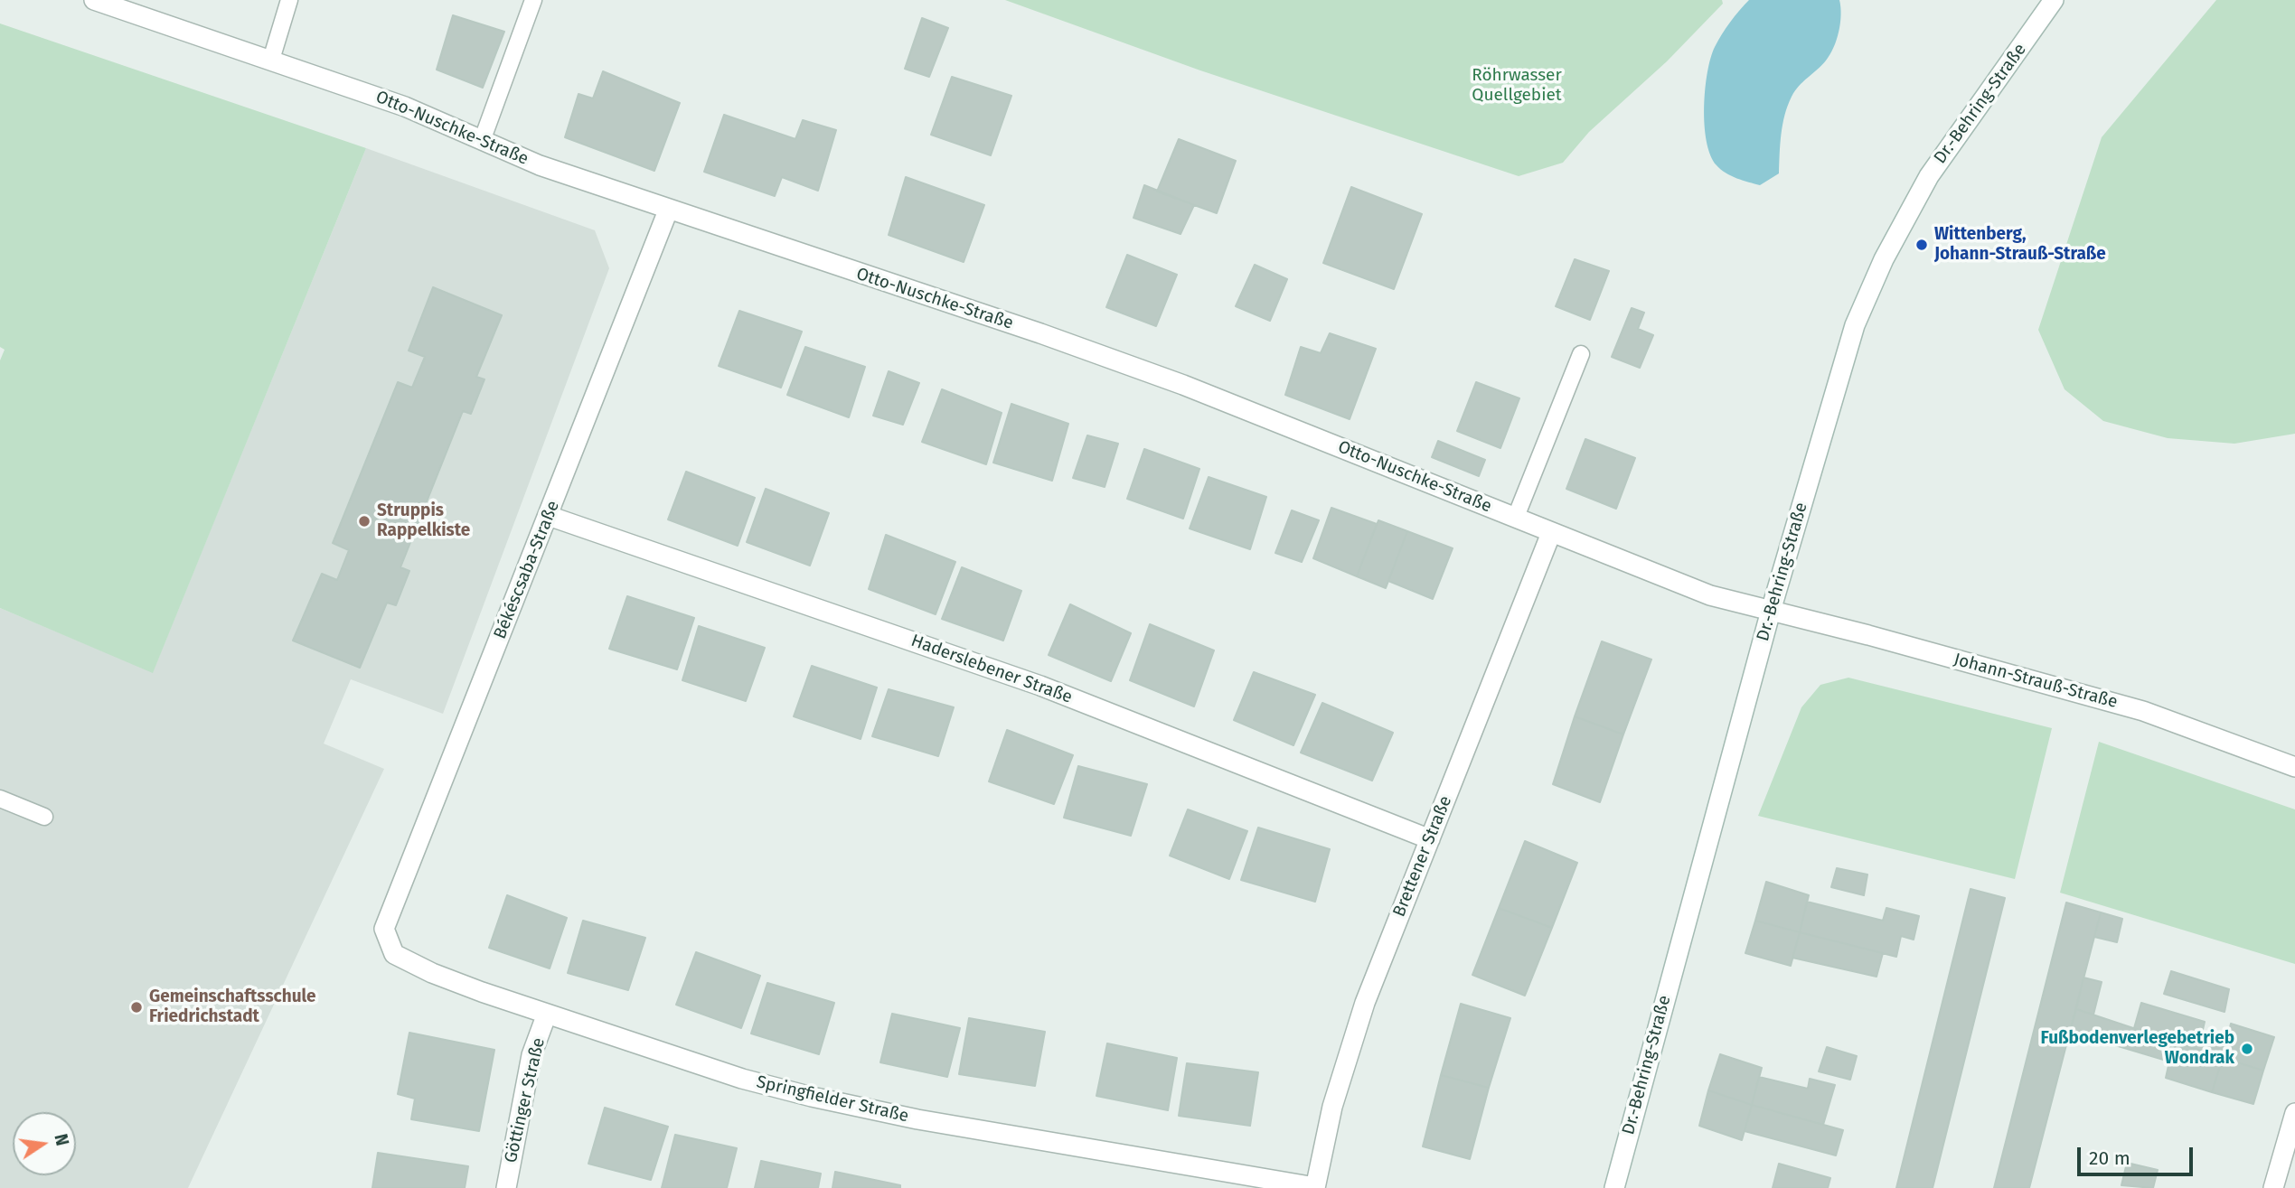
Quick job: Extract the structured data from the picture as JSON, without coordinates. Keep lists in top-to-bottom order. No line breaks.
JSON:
{"streets":{"street":["Dr.-Behring-Straße","Otto-Nuschke-Straße","Békéscsaba-Straße","Haderslebener Straße","Johann-Strauß-Straße","Brettener Straße","Springfielder Straße","Göttinger Straße"]},"crossings":[["Dr.-Behring-Straße","Otto-Nuschke-Straße"],["Dr.-Behring-Straße","Johann-Strauß-Straße"],["Otto-Nuschke-Straße","Békéscsaba-Straße"],["Otto-Nuschke-Straße","Johann-Strauß-Straße"],["Otto-Nuschke-Straße","Brettener Straße"],["Békéscsaba-Straße","Haderslebener Straße"],["Békéscsaba-Straße","Springfielder Straße"],["Haderslebener Straße","Brettener Straße"],["Brettener Straße","Springfielder Straße"],["Springfielder Straße","Göttinger Straße"]],"parks":["Röhrwasser Quellgebiet"],"places":["Wittenberg, Johann-Strauß-Straße","Struppis Rappelkiste","Gemeinschaftsschule Friedrichstadt","Fußbodenverlegebetrieb Wondrak"],"scale_bar":"20 m","north":"right"}
